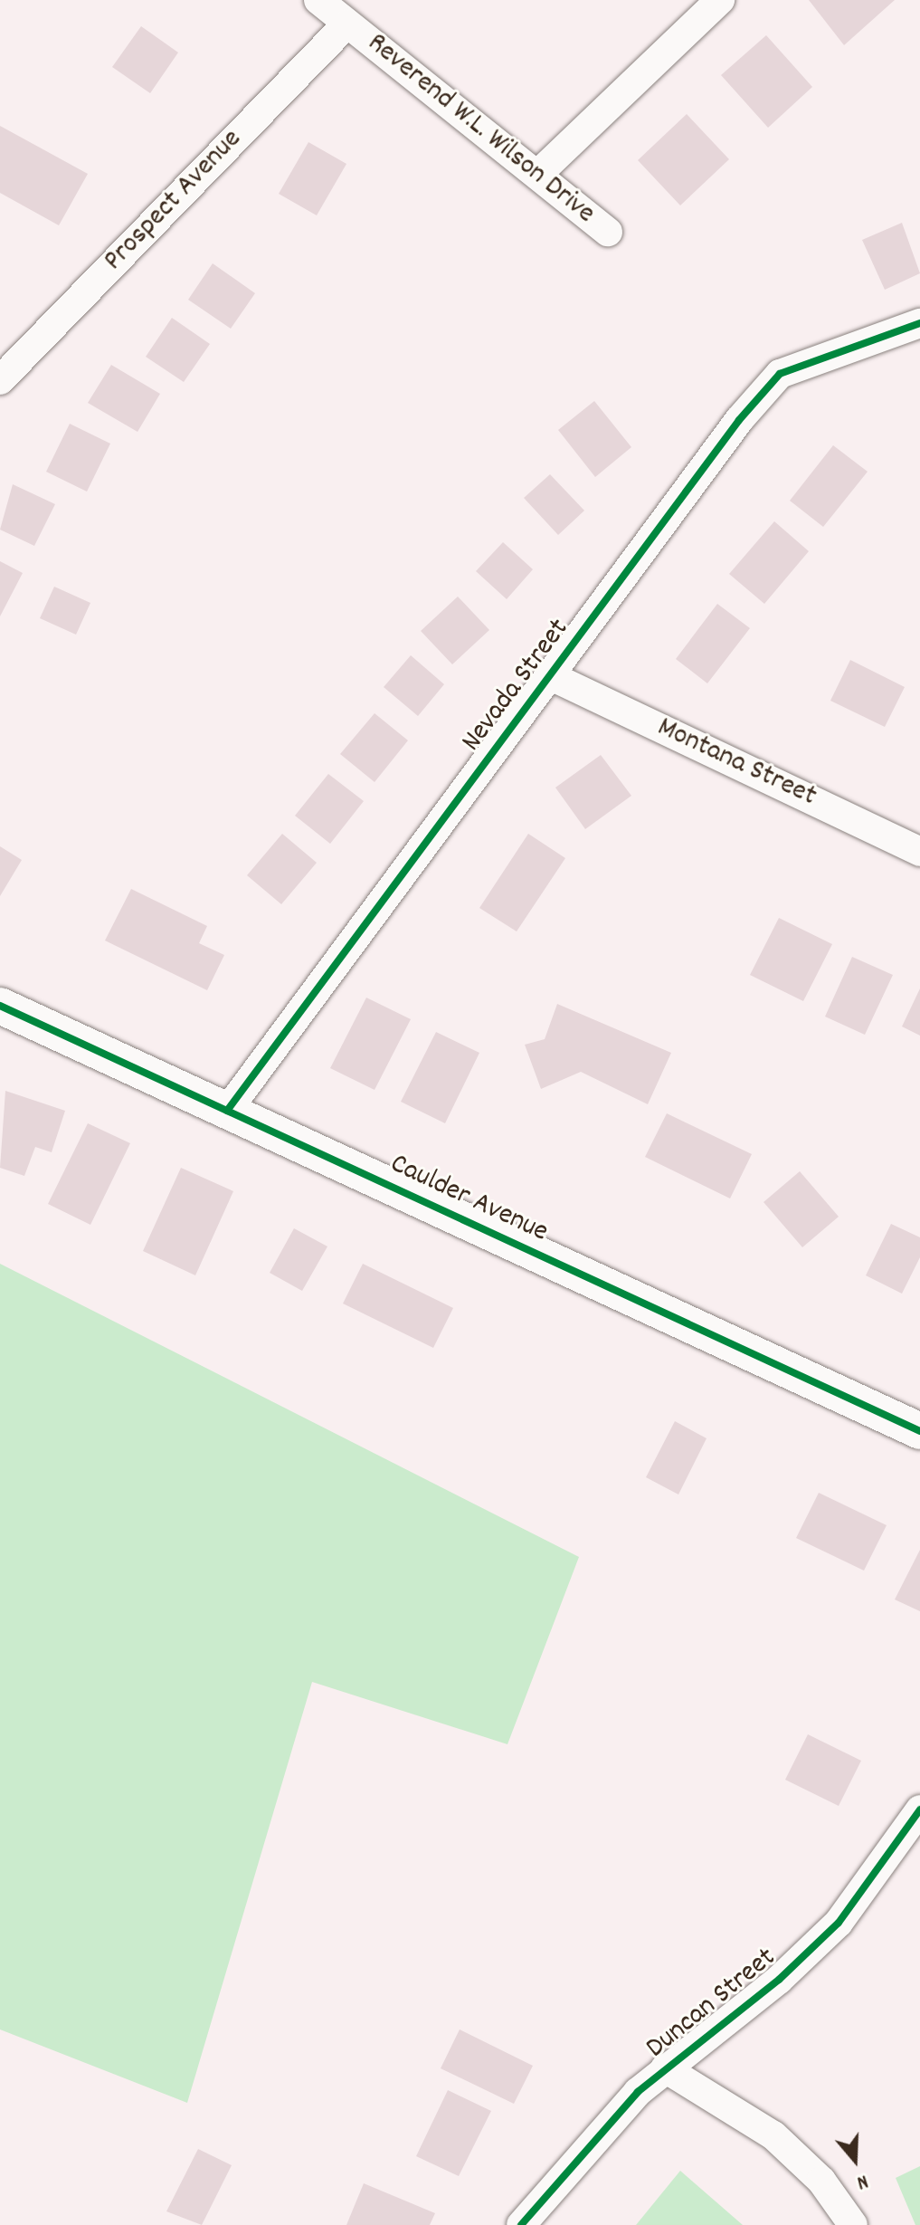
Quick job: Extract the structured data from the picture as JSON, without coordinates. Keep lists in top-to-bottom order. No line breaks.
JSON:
{"streets":{"street":["Reverend W.L. Wilson Drive","Prospect Avenue","Nevada Street","Montana Street","Caulder Avenue","Duncan Street"]},"crossings":[["Reverend W.L. Wilson Drive","Prospect Avenue"],["Nevada Street","Montana Street"],["Nevada Street","Caulder Avenue"]],"north":"bottom"}
